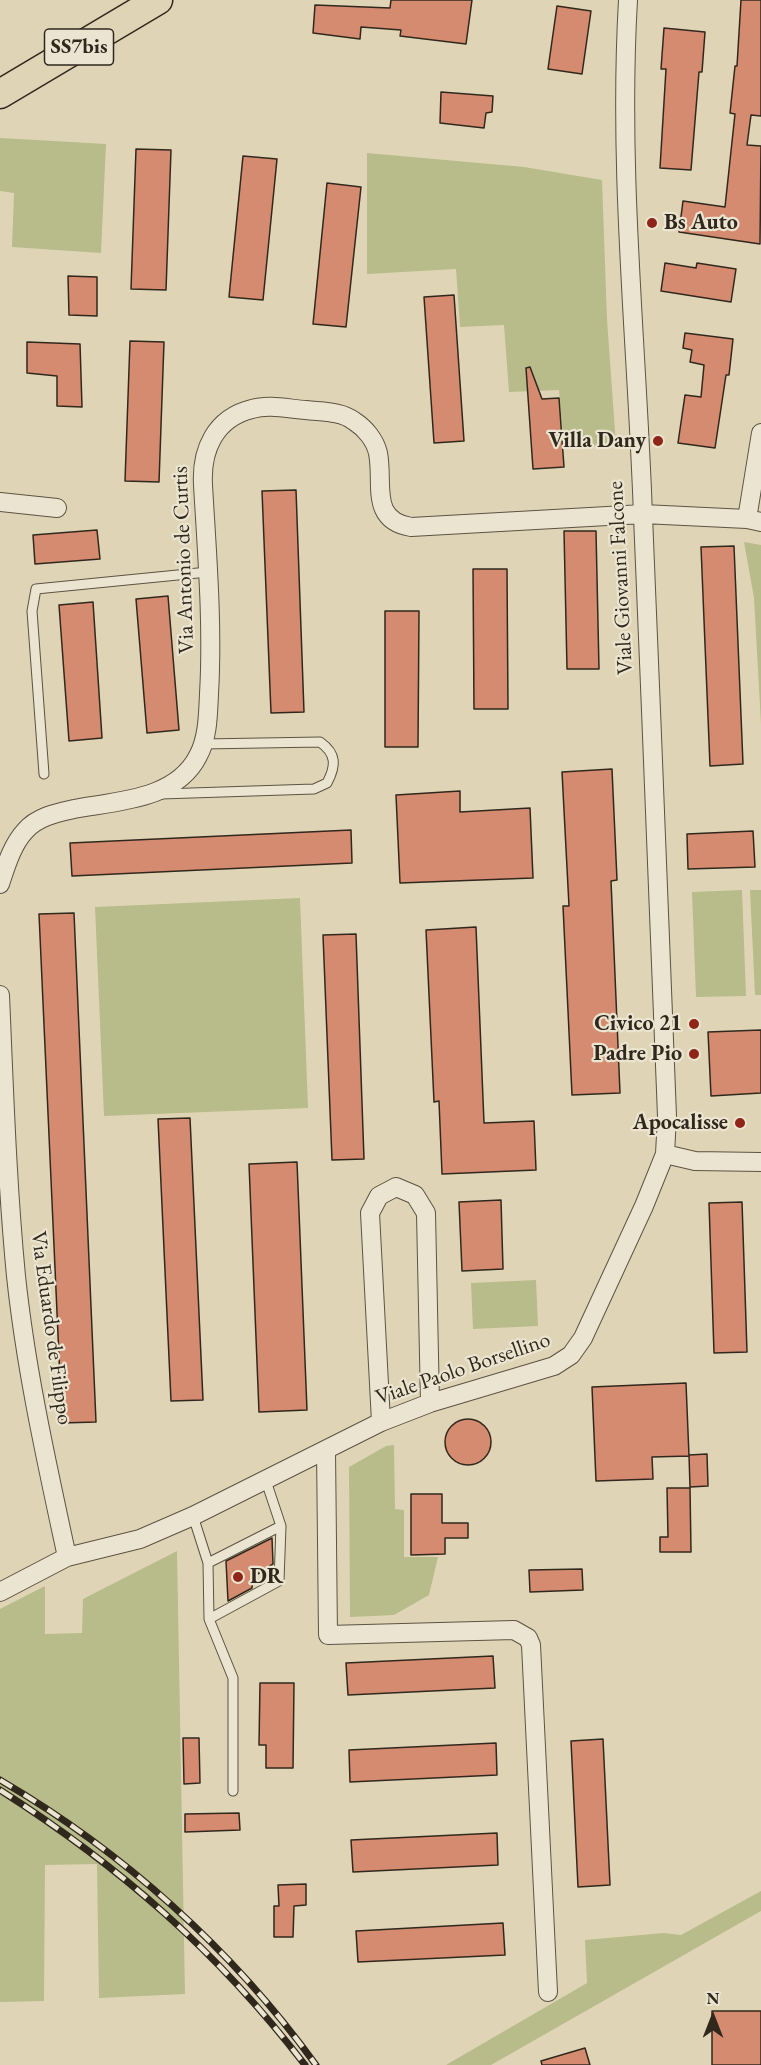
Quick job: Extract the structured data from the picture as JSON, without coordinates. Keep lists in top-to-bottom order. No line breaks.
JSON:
{"streets":{"main road":["SS7bis"],"street":["Via Antonio de Curtis","Viale Giovanni Falcone","Via Eduardo de Filippo","Viale Paolo Borsellino"]},"crossings":[["Via Antonio de Curtis","Viale Giovanni Falcone"],["Viale Giovanni Falcone","Viale Paolo Borsellino"],["Via Eduardo de Filippo","Viale Paolo Borsellino"]],"places":["Bs Auto","Villa Dany","Civico 21","Padre Pio","Apocalisse","DR"],"north":"top"}
